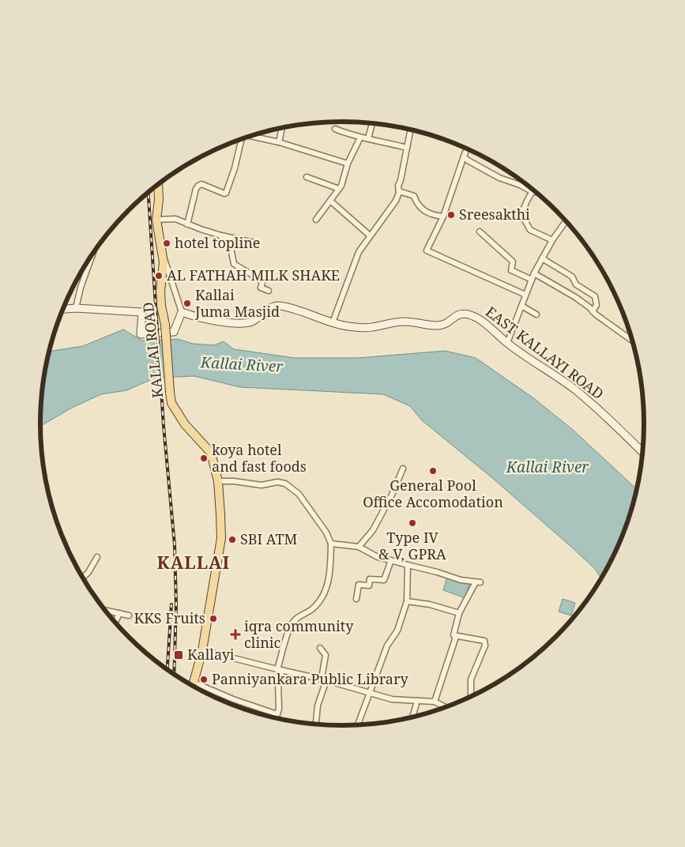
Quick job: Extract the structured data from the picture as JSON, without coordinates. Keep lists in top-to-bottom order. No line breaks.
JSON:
{"streets":{"main road":["KALLAI ROAD"],"street":["EAST KALLAYI ROAD"]},"districts":["KALLAI"],"water":["Kallai River"],"places":{"other":["Sreesakthi","hotel topline","AL FATHAH MILK SHAKE","Kallai Juma Masjid","koya hotel and fast foods","General Pool Office Accomodation","Type IV & V, GPRA","SBI ATM","KKS Fruits","Panniyankara Public Library"],"health":["iqra community clinic"],"transit":["Kallayi"]}}
